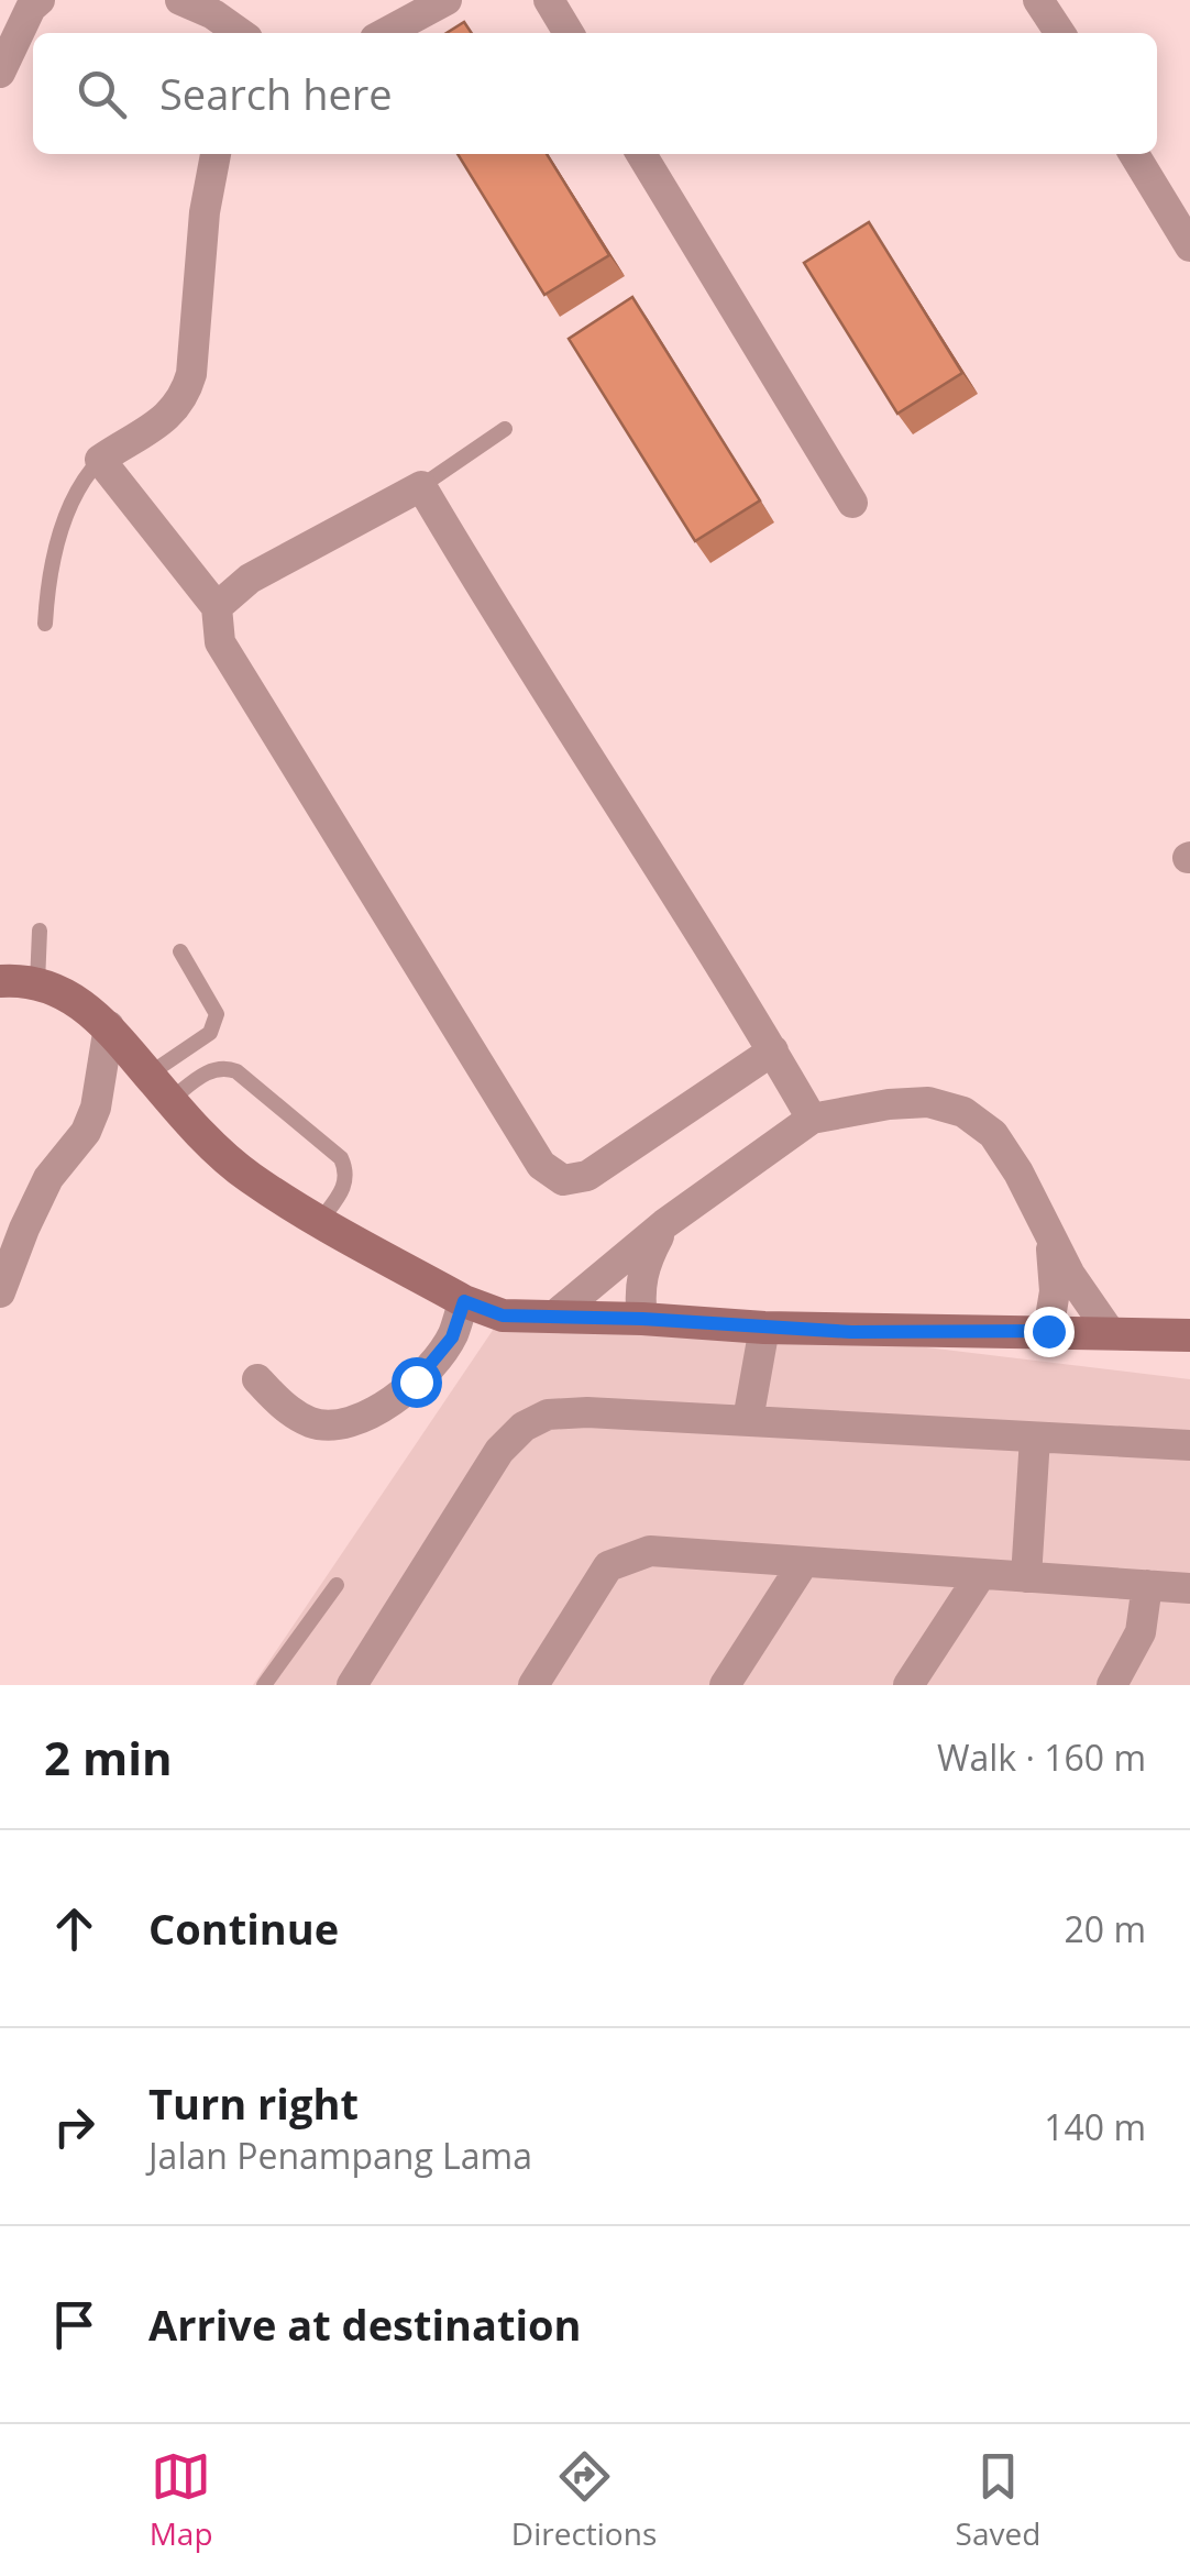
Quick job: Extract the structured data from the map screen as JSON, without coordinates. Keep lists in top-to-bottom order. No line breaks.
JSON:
{"page":{"search":"Search here","heading":["2 min","Walk · 160 m"],"list":[["Continue","20 m"],["Turn right","Jalan Penampang Lama","140 m"],"Arrive at destination"],"nav":["Map","Directions","Saved"]}}
